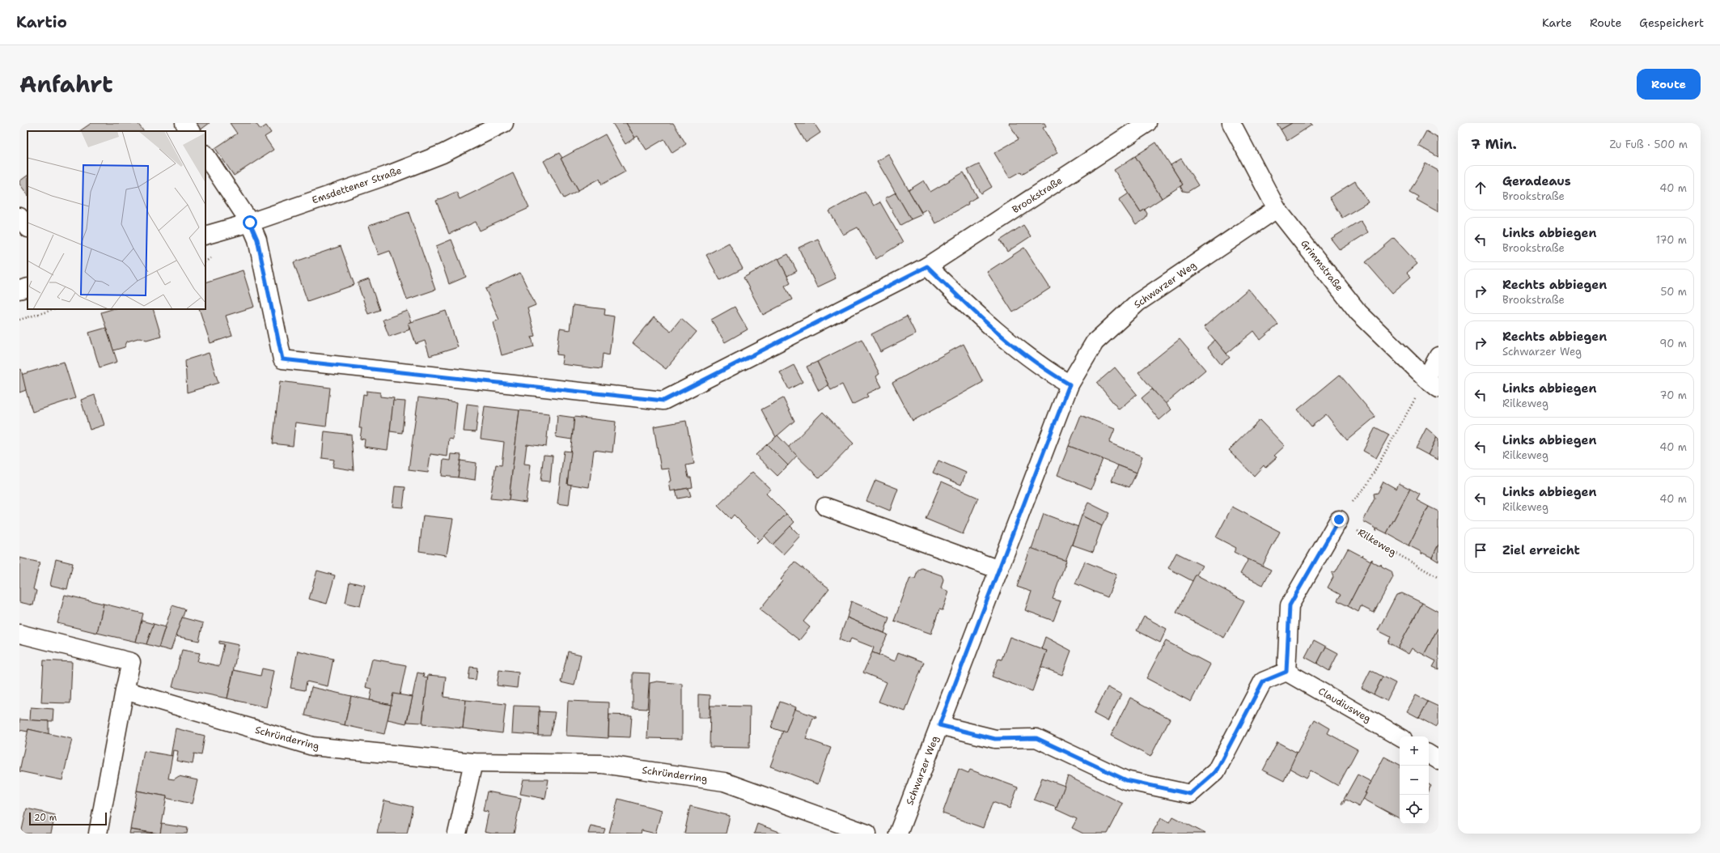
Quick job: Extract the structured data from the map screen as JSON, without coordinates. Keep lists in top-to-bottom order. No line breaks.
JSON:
{"streets":{"street":["Emsdettener Straße","Brookstraße","Grimmstraße","Schwarzer Weg","Claudiusweg","Schründerring"],"path":["Rilkeweg"]},"crossings":[["Emsdettener Straße","Brookstraße"],["Grimmstraße","Schwarzer Weg"]],"scale_bar":"20 m","page":{"header":"Kartio","nav":["Karte","Route","Gespeichert"],"title":"Anfahrt","buttons":"Route","heading":["7 Min.","Zu Fuß · 500 m"],"list":[["Geradeaus","Brookstraße","40 m"],["Links abbiegen","Brookstraße","170 m"],["Rechts abbiegen","Brookstraße","50 m"],["Rechts abbiegen","Schwarzer Weg","90 m"],["Links abbiegen","Rilkeweg","70 m"],["Links abbiegen","Rilkeweg","40 m"],["Links abbiegen","Rilkeweg","40 m"],"Ziel erreicht"],"map_buttons":["+","−"],"scale":"20 m"}}
